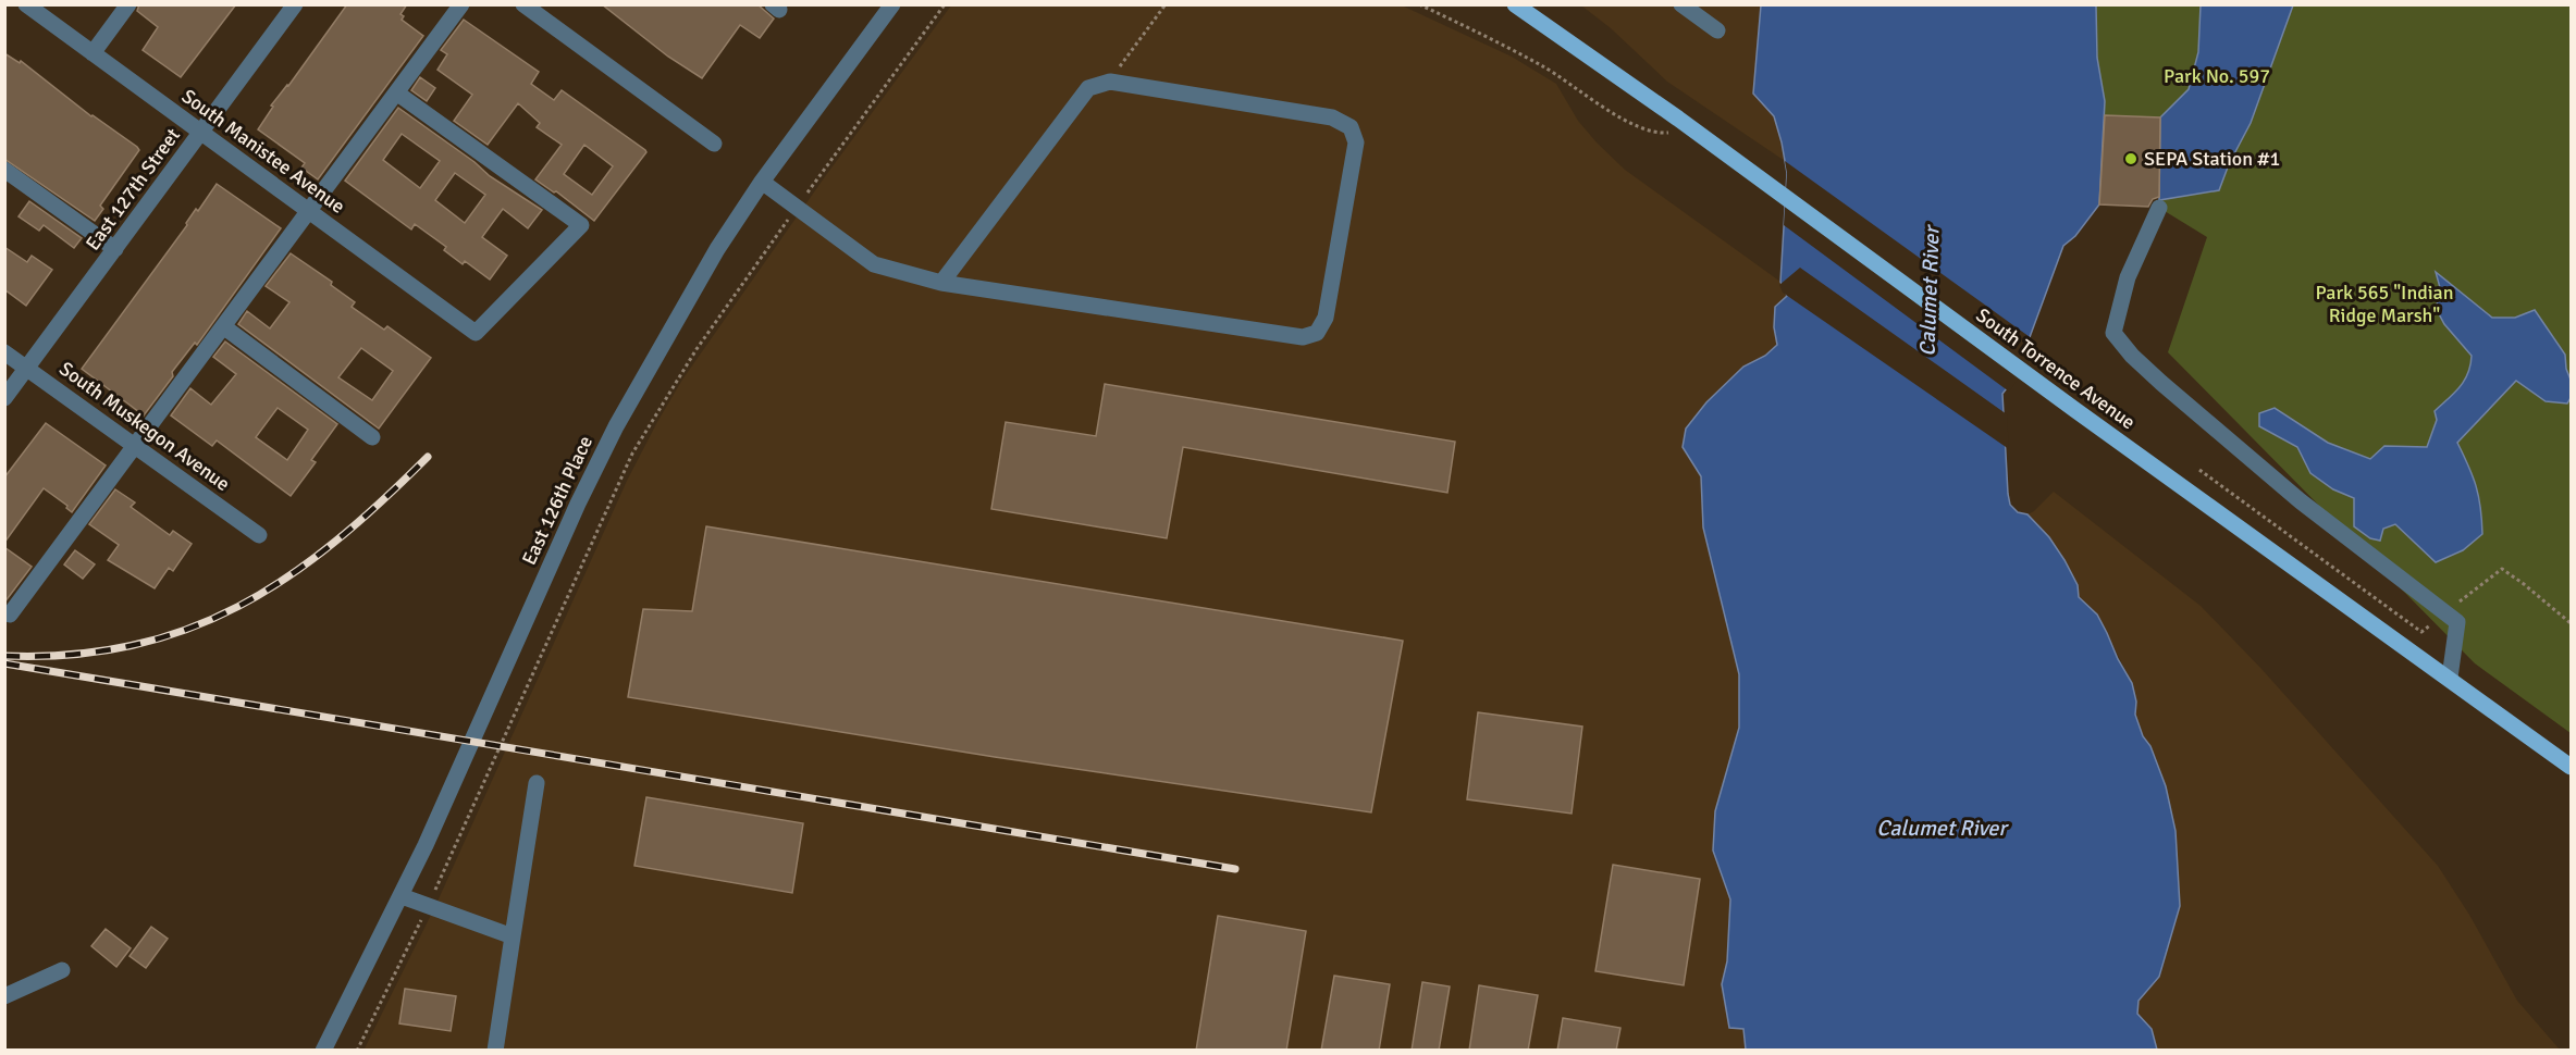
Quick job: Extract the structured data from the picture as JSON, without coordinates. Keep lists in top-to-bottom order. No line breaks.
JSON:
{"streets":{"main road":["South Torrence Avenue"],"street":["South Manistee Avenue","East 127th Street","South Muskegon Avenue","East 126th Place"]},"crossings":[["South Manistee Avenue","East 127th Street"],["East 127th Street","South Muskegon Avenue"]],"water":["Calumet River"],"parks":["Park No. 597","Park 565 \"Indian Ridge Marsh\""],"places":["SEPA Station #1"]}
